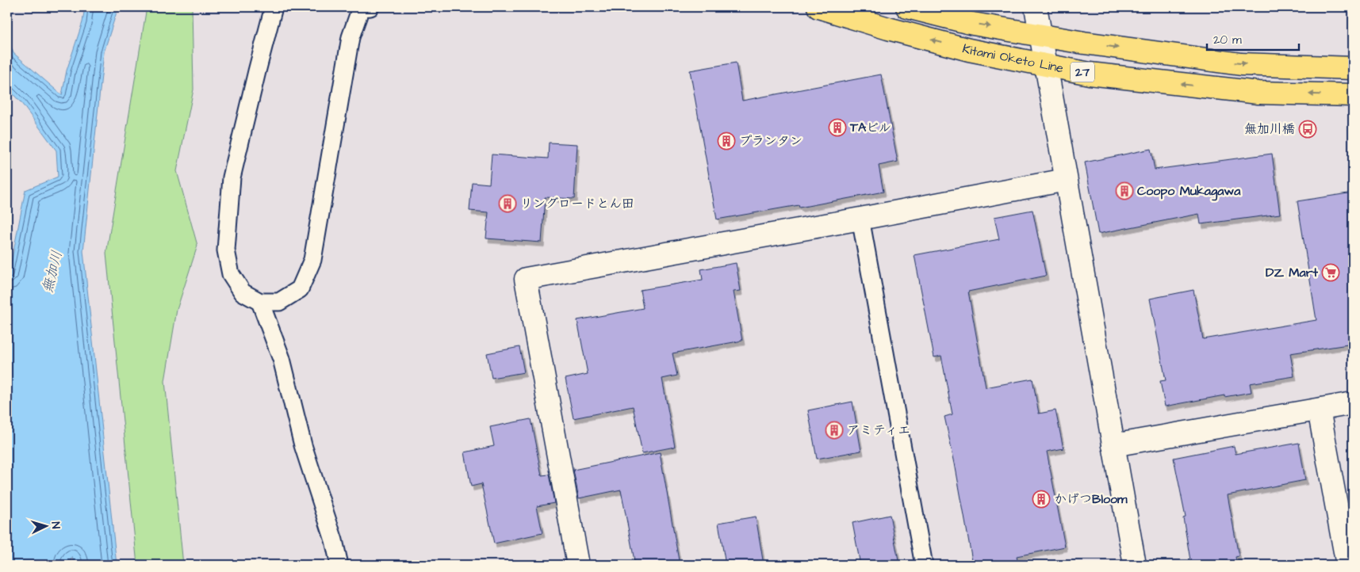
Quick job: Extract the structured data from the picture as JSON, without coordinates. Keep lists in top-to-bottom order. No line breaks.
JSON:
{"streets":{"main road":["Kitami Oketo Line","27"]},"water":["無加川"],"places":{"building":["TAビル","プランタン","Coopo Mukagawa","リングロードとん田","アミティエ","かげつBloom"],"bus stop":["無加川橋"],"supermarket":["DZ Mart"]},"scale_bar":"20 m","north":"right"}
